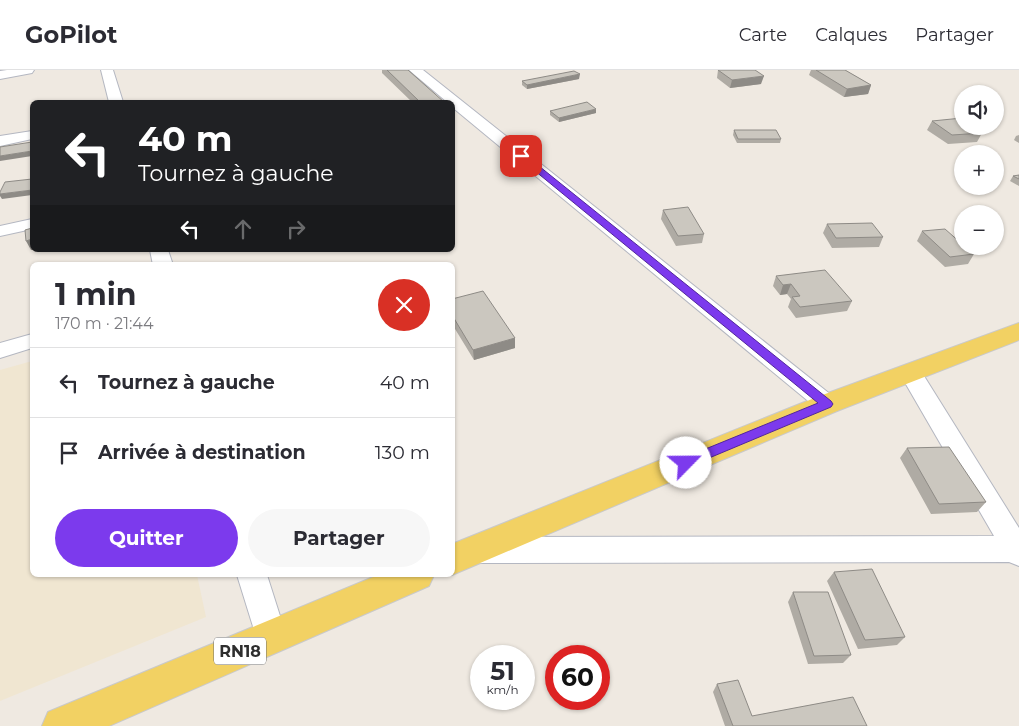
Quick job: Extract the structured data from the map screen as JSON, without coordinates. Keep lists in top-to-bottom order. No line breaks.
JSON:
{"streets":{"main road":["RN18"]},"page":{"header":"GoPilot","nav":["Carte","Calques","Partager"],"map_buttons":["+","−"],"turn":["40 m","Tournez à gauche"],"heading":["1 min","170 m · 21:44"],"list":[{"name":"Tournez à gauche","value":"40 m"},{"name":"Arrivée à destination","value":"130 m"}],"buttons":["Quitter","Partager"],"speed":"51 km/h","limit":"60"}}
